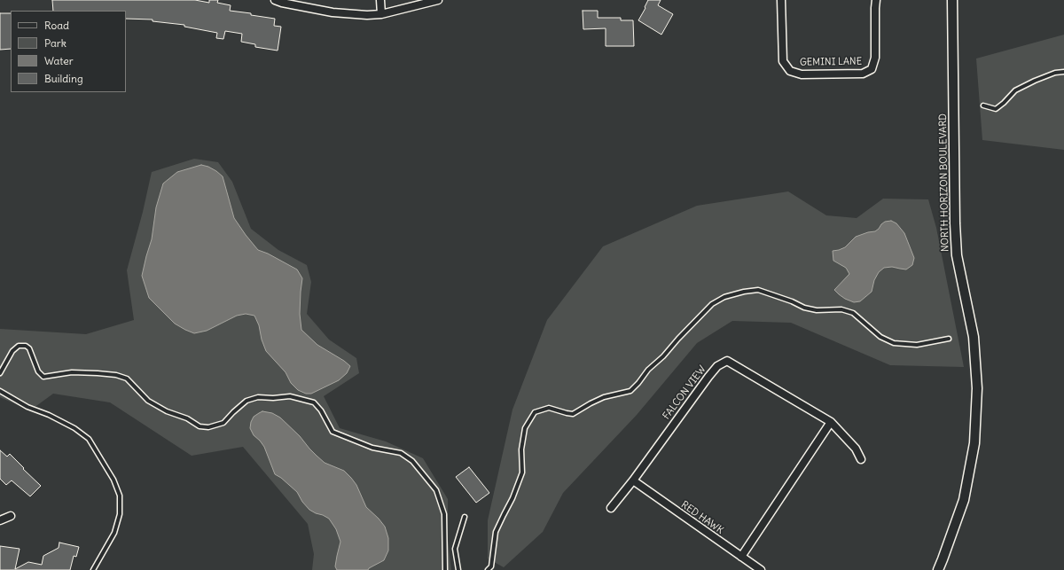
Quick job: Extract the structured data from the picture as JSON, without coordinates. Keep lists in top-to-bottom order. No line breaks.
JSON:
{"streets":{"street":["GEMINI LANE","NORTH HORIZON BOULEVARD","FALCON VIEW","RED HAWK"]},"crossings":[["FALCON VIEW","RED HAWK"]],"legend":["Road","Park","Water","Building"]}
